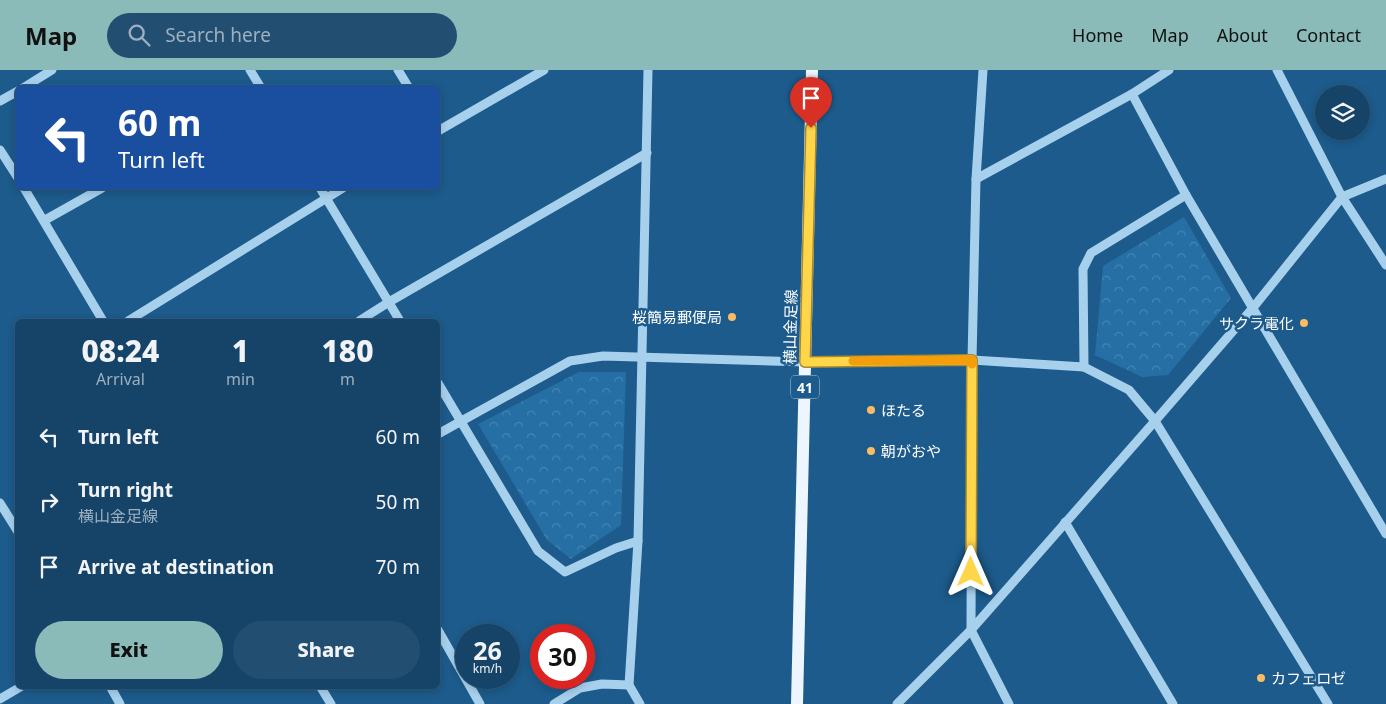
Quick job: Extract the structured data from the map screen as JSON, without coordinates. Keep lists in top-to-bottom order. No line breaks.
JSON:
{"streets":{"main road":["横山金足線","41"]},"places":["桜簡易郵便局","サクラ電化","ほたる","朝がおや","カフェロゼ"],"page":{"header":"Map","search":"Search here","nav":["Home","Map","About","Contact"],"turn":["60 m","Turn left"],"eta":["08:24","Arrival","1","min","180","m"],"list":[{"name":"Turn left","value":"60 m"},{"name":"Turn right","note":"横山金足線","value":"50 m"},{"name":"Arrive at destination","value":"70 m"}],"buttons":["Exit","Share"],"speed":"26 km/h","limit":"30"}}
